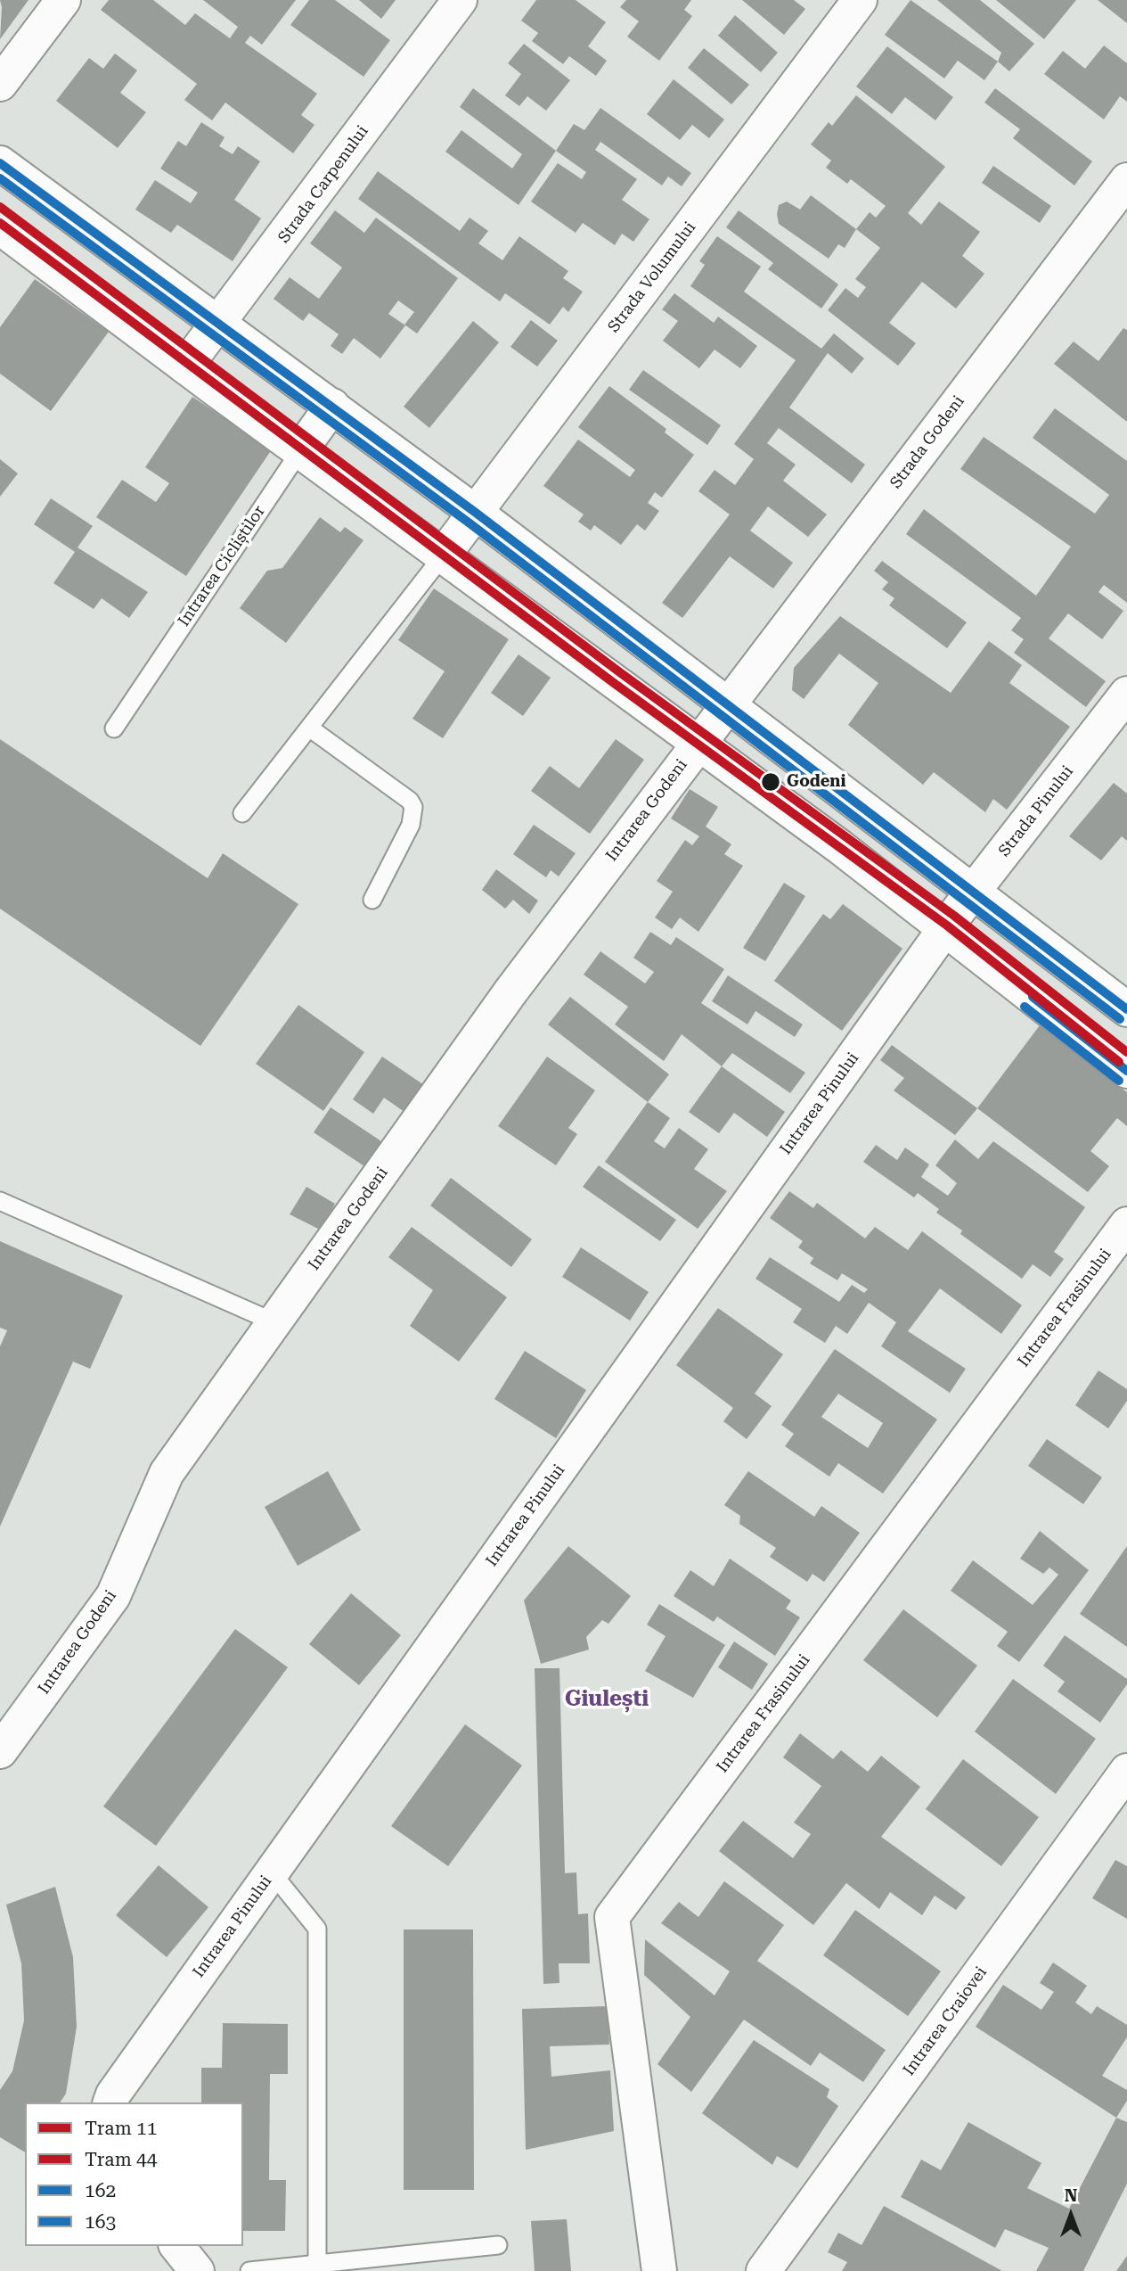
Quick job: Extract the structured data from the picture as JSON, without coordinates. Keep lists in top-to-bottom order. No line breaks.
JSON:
{"streets":{"street":["Strada Carpenului","Strada Volumului","Strada Godeni","Intrarea Cicliștilor","Intrarea Godeni","Strada Pinului","Intrarea Pinului","Intrarea Frasinului","Intrarea Craiovei"]},"crossings":[["Strada Godeni","Intrarea Godeni"],["Strada Pinului","Intrarea Pinului"]],"districts":["Giulești"],"places":["Godeni"],"lines":["transit line 162","transit line 163","tram line 11","tram line 44"],"legend":["Tram 11","Tram 44","162","163"],"north":"top"}
